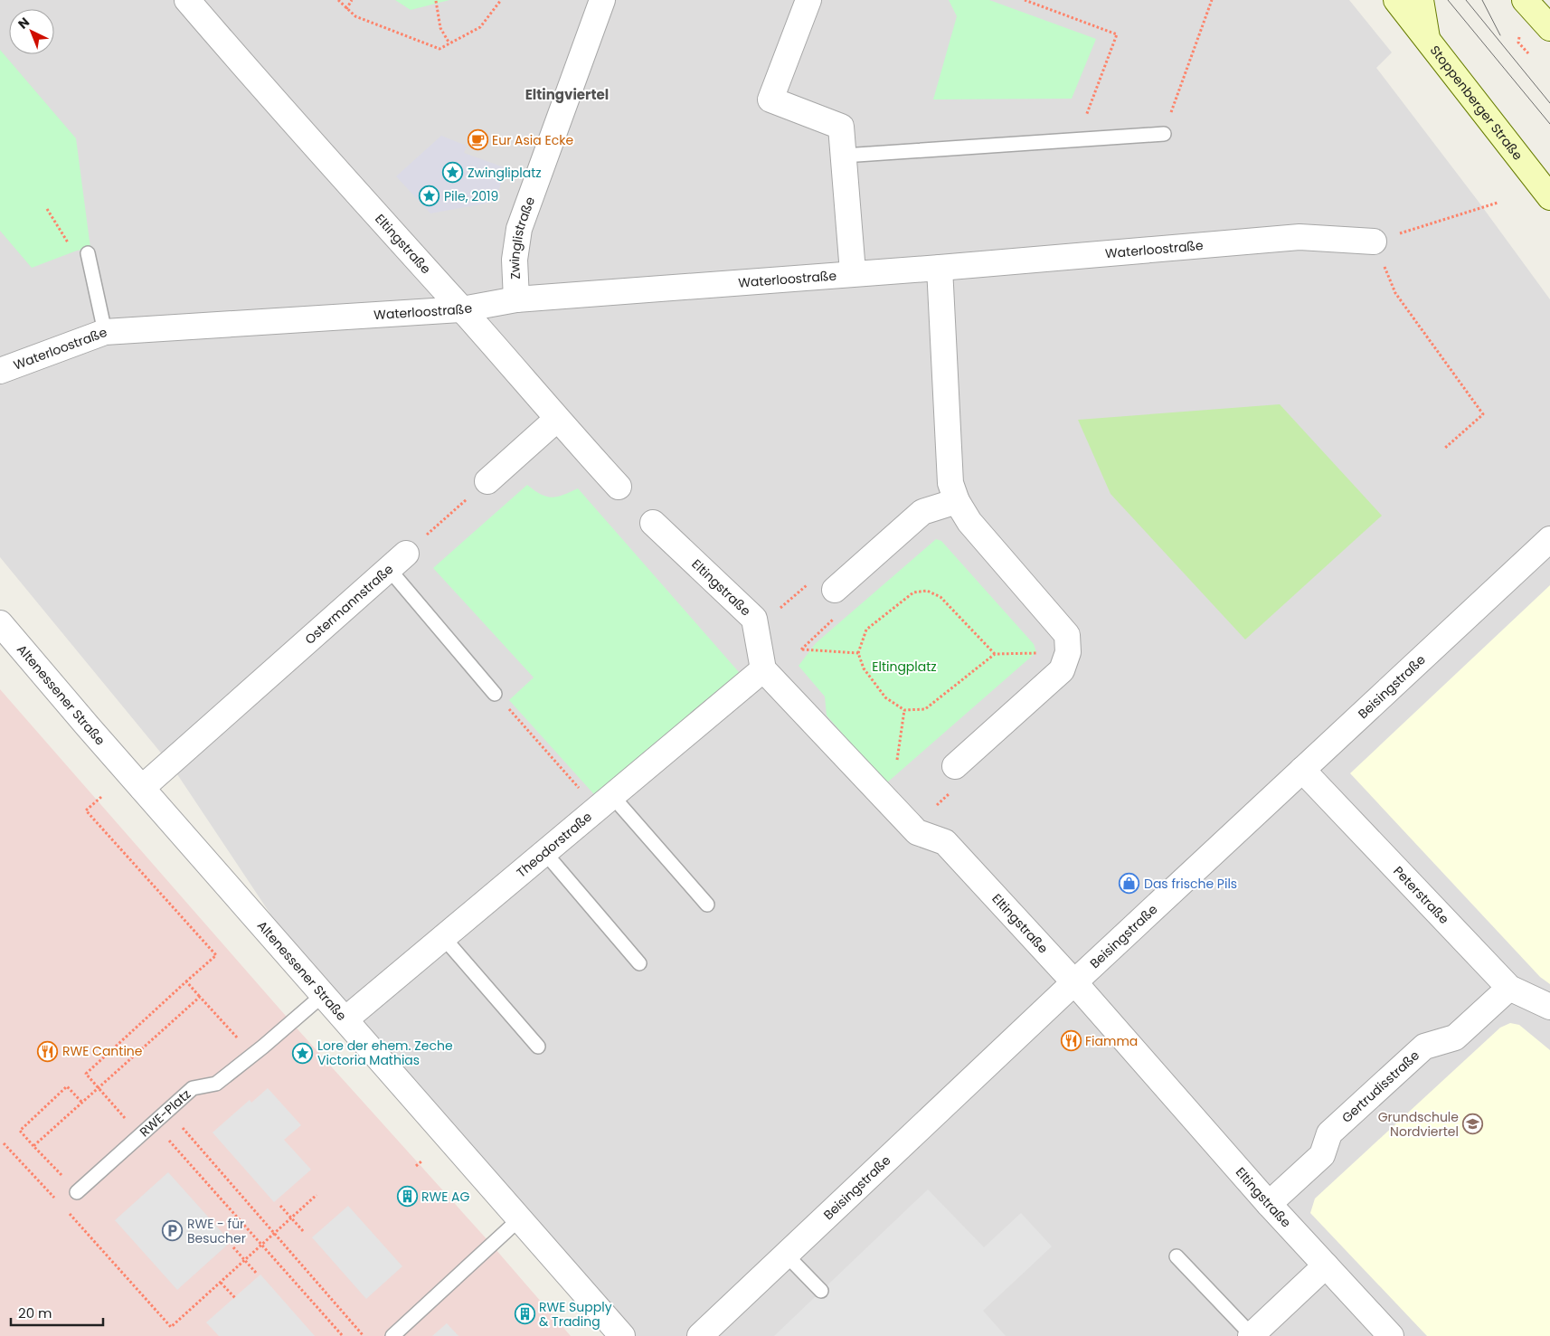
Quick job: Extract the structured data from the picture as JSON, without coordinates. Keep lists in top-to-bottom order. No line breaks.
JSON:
{"streets":{"main road":["Stoppenberger Straße"],"street":["Zwinglistraße","Eltingstraße","Waterloostraße","Ostermannstraße","Beisingstraße","Altenessener Straße","Theodorstraße","Peterstraße","Gertrudisstraße"],"lane":["RWE-Platz"]},"crossings":[["Zwinglistraße","Waterloostraße"],["Eltingstraße","Waterloostraße"],["Eltingstraße","Beisingstraße"],["Eltingstraße","Theodorstraße"],["Eltingstraße","Gertrudisstraße"],["Ostermannstraße","Altenessener Straße"],["Beisingstraße","Peterstraße"],["Altenessener Straße","Theodorstraße"],["Altenessener Straße","RWE-Platz"],["Peterstraße","Gertrudisstraße"]],"districts":["Eltingviertel"],"parks":["Eltingplatz"],"places":{"cafe":["Eur Asia Ecke"],"place":["Zwingliplatz","Pile, 2019","Lore der ehem. Zeche Victoria Mathias"],"shop":["Das frische Pils"],"restaurant":["Fiamma","RWE Cantine"],"school or university":["Grundschule Nordviertel"],"building":["RWE AG","RWE Supply & Trading"],"parking":["RWE - für Besucher"]},"scale_bar":"20 m","north":"top left"}
